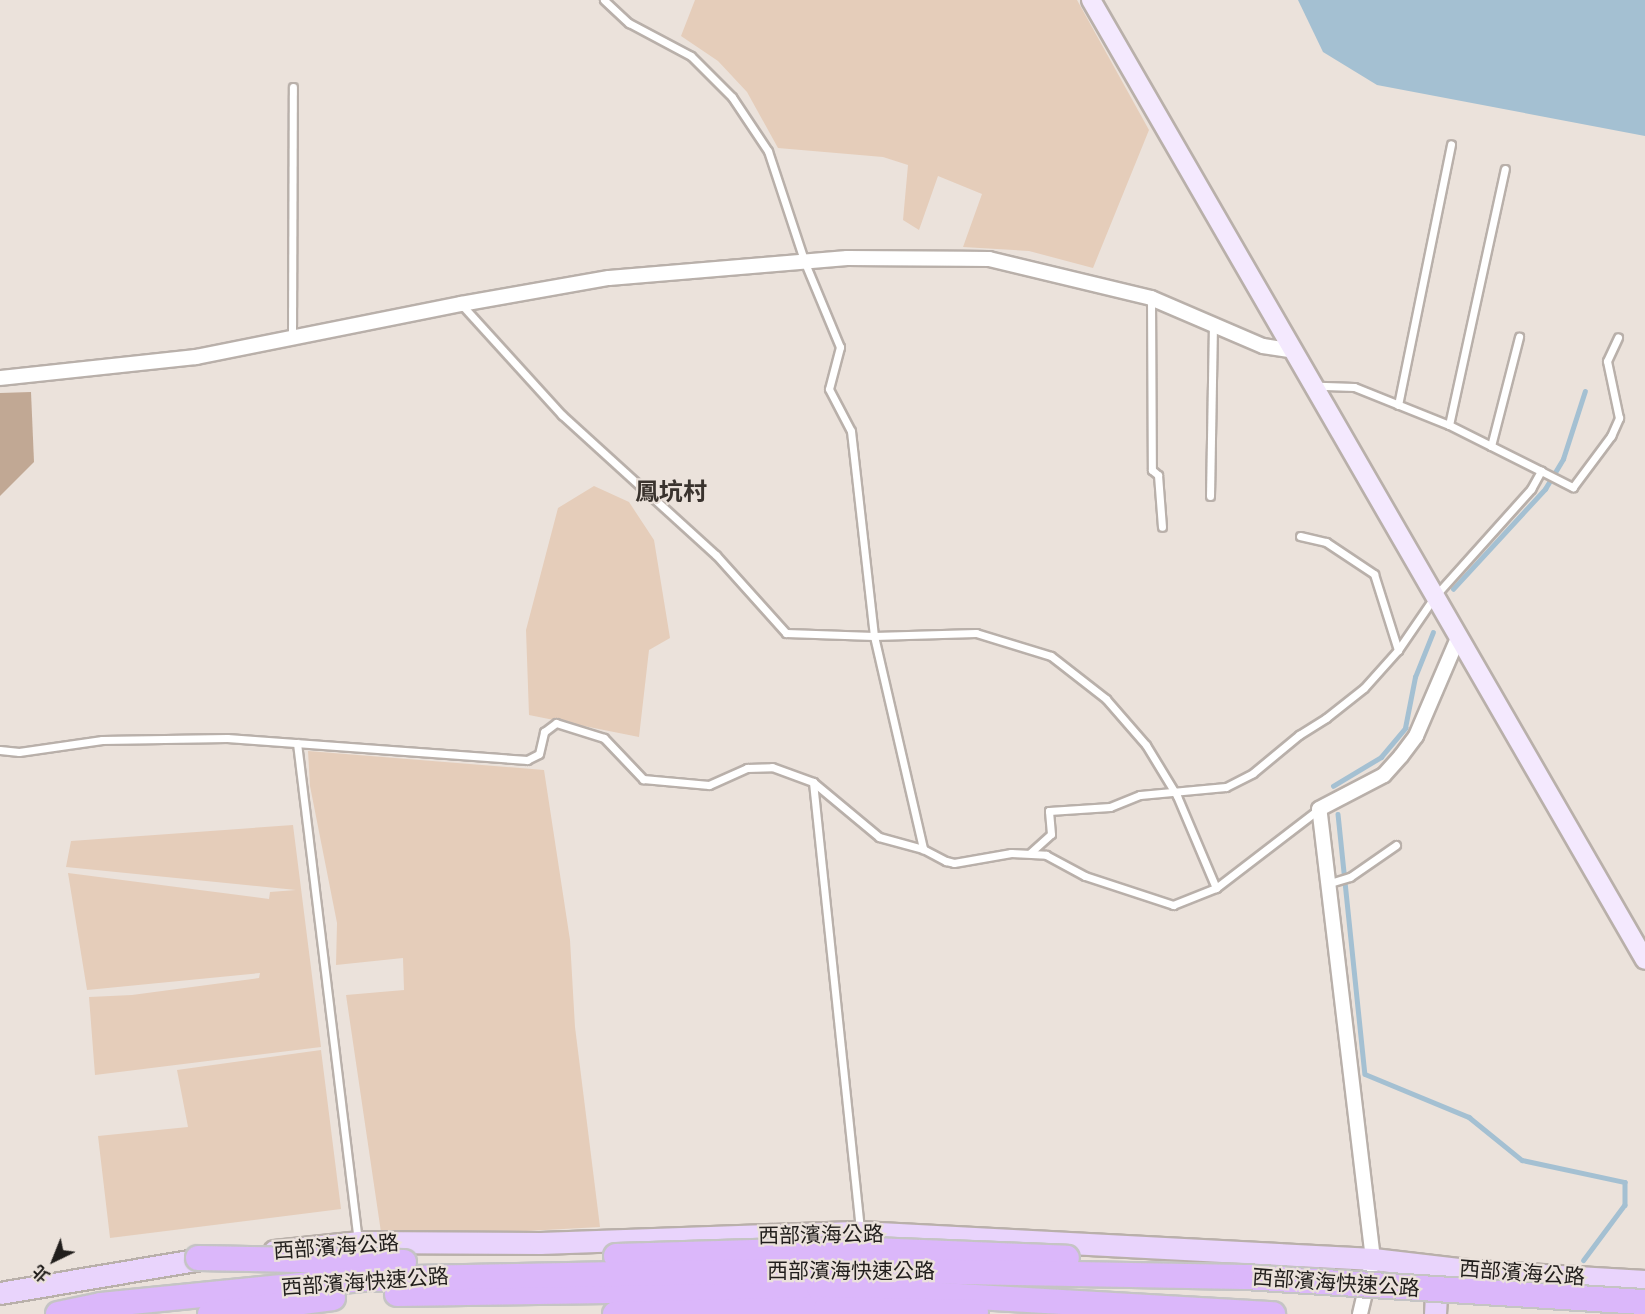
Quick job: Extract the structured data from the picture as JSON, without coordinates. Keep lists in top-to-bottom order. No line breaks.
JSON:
{"streets":{"highway":["西部濱海快速公路"],"main road":["西部濱海公路"]},"districts":["鳳坑村"],"north":"bottom left"}
